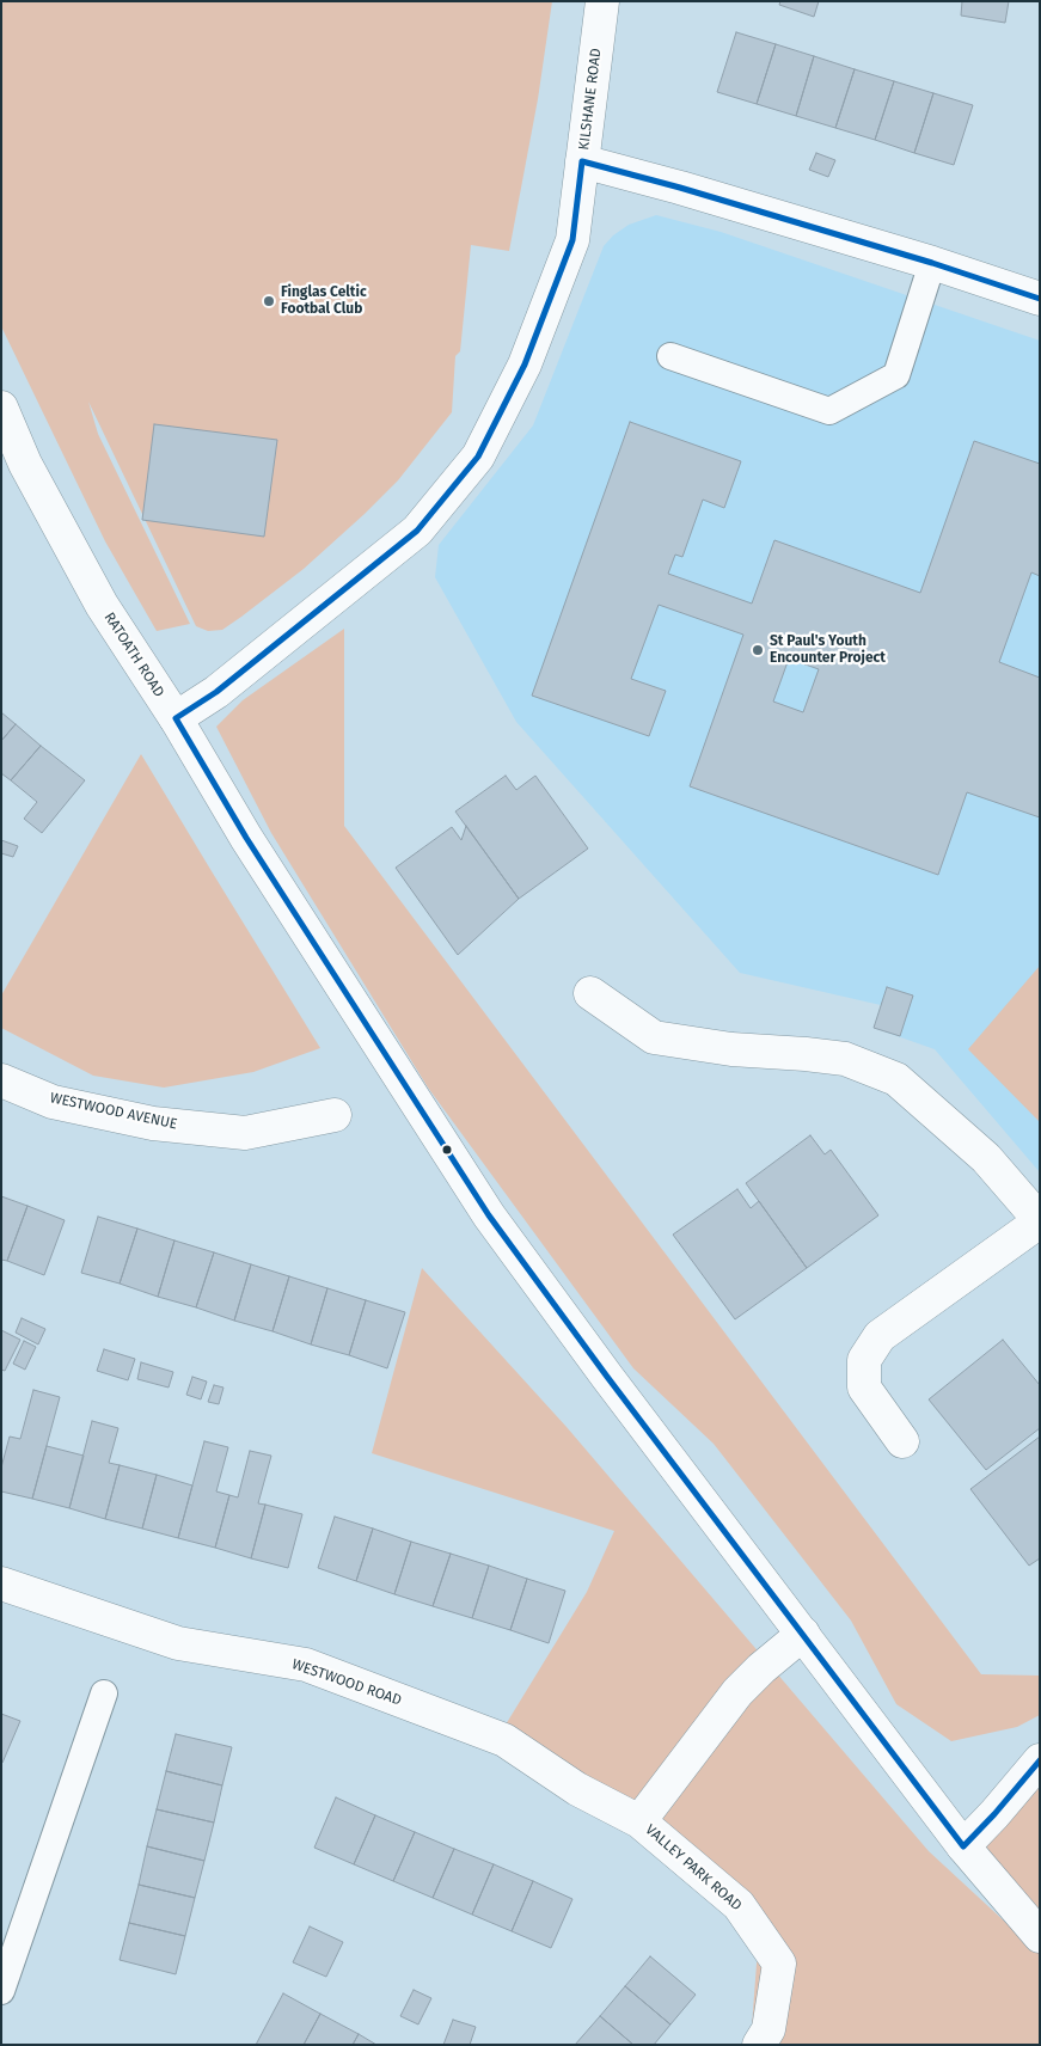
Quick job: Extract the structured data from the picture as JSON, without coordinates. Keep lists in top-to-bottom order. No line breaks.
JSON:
{"streets":{"street":["KILSHANE ROAD","RATOATH ROAD","WESTWOOD AVENUE","WESTWOOD ROAD","VALLEY PARK ROAD"]},"crossings":[["KILSHANE ROAD","RATOATH ROAD"],["WESTWOOD ROAD","VALLEY PARK ROAD"]],"places":["Finglas Celtic Footbal Club","St Paul's Youth Encounter Project"]}
